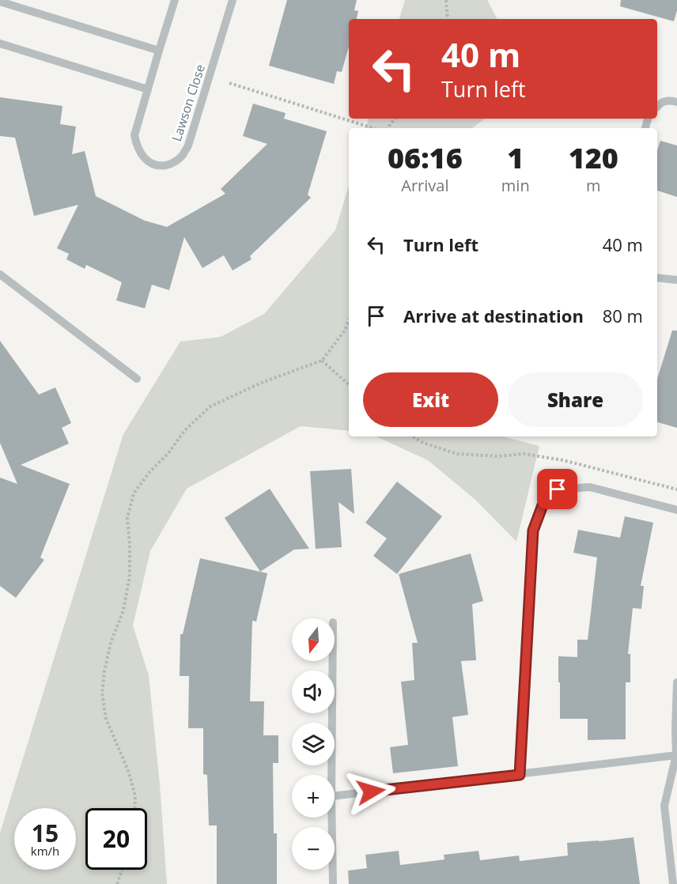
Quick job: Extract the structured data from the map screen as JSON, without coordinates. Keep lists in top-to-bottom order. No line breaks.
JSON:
{"streets":{"street":["Lawson Close"]},"north":"bottom","page":{"turn":["40 m","Turn left"],"eta":["06:16","Arrival","1","min","120","m"],"list":[{"name":"Turn left","value":"40 m"},{"name":"Arrive at destination","value":"80 m"}],"buttons":["Exit","Share"],"map_buttons":["+","−"],"speed":"15 km/h","limit":"20"}}
